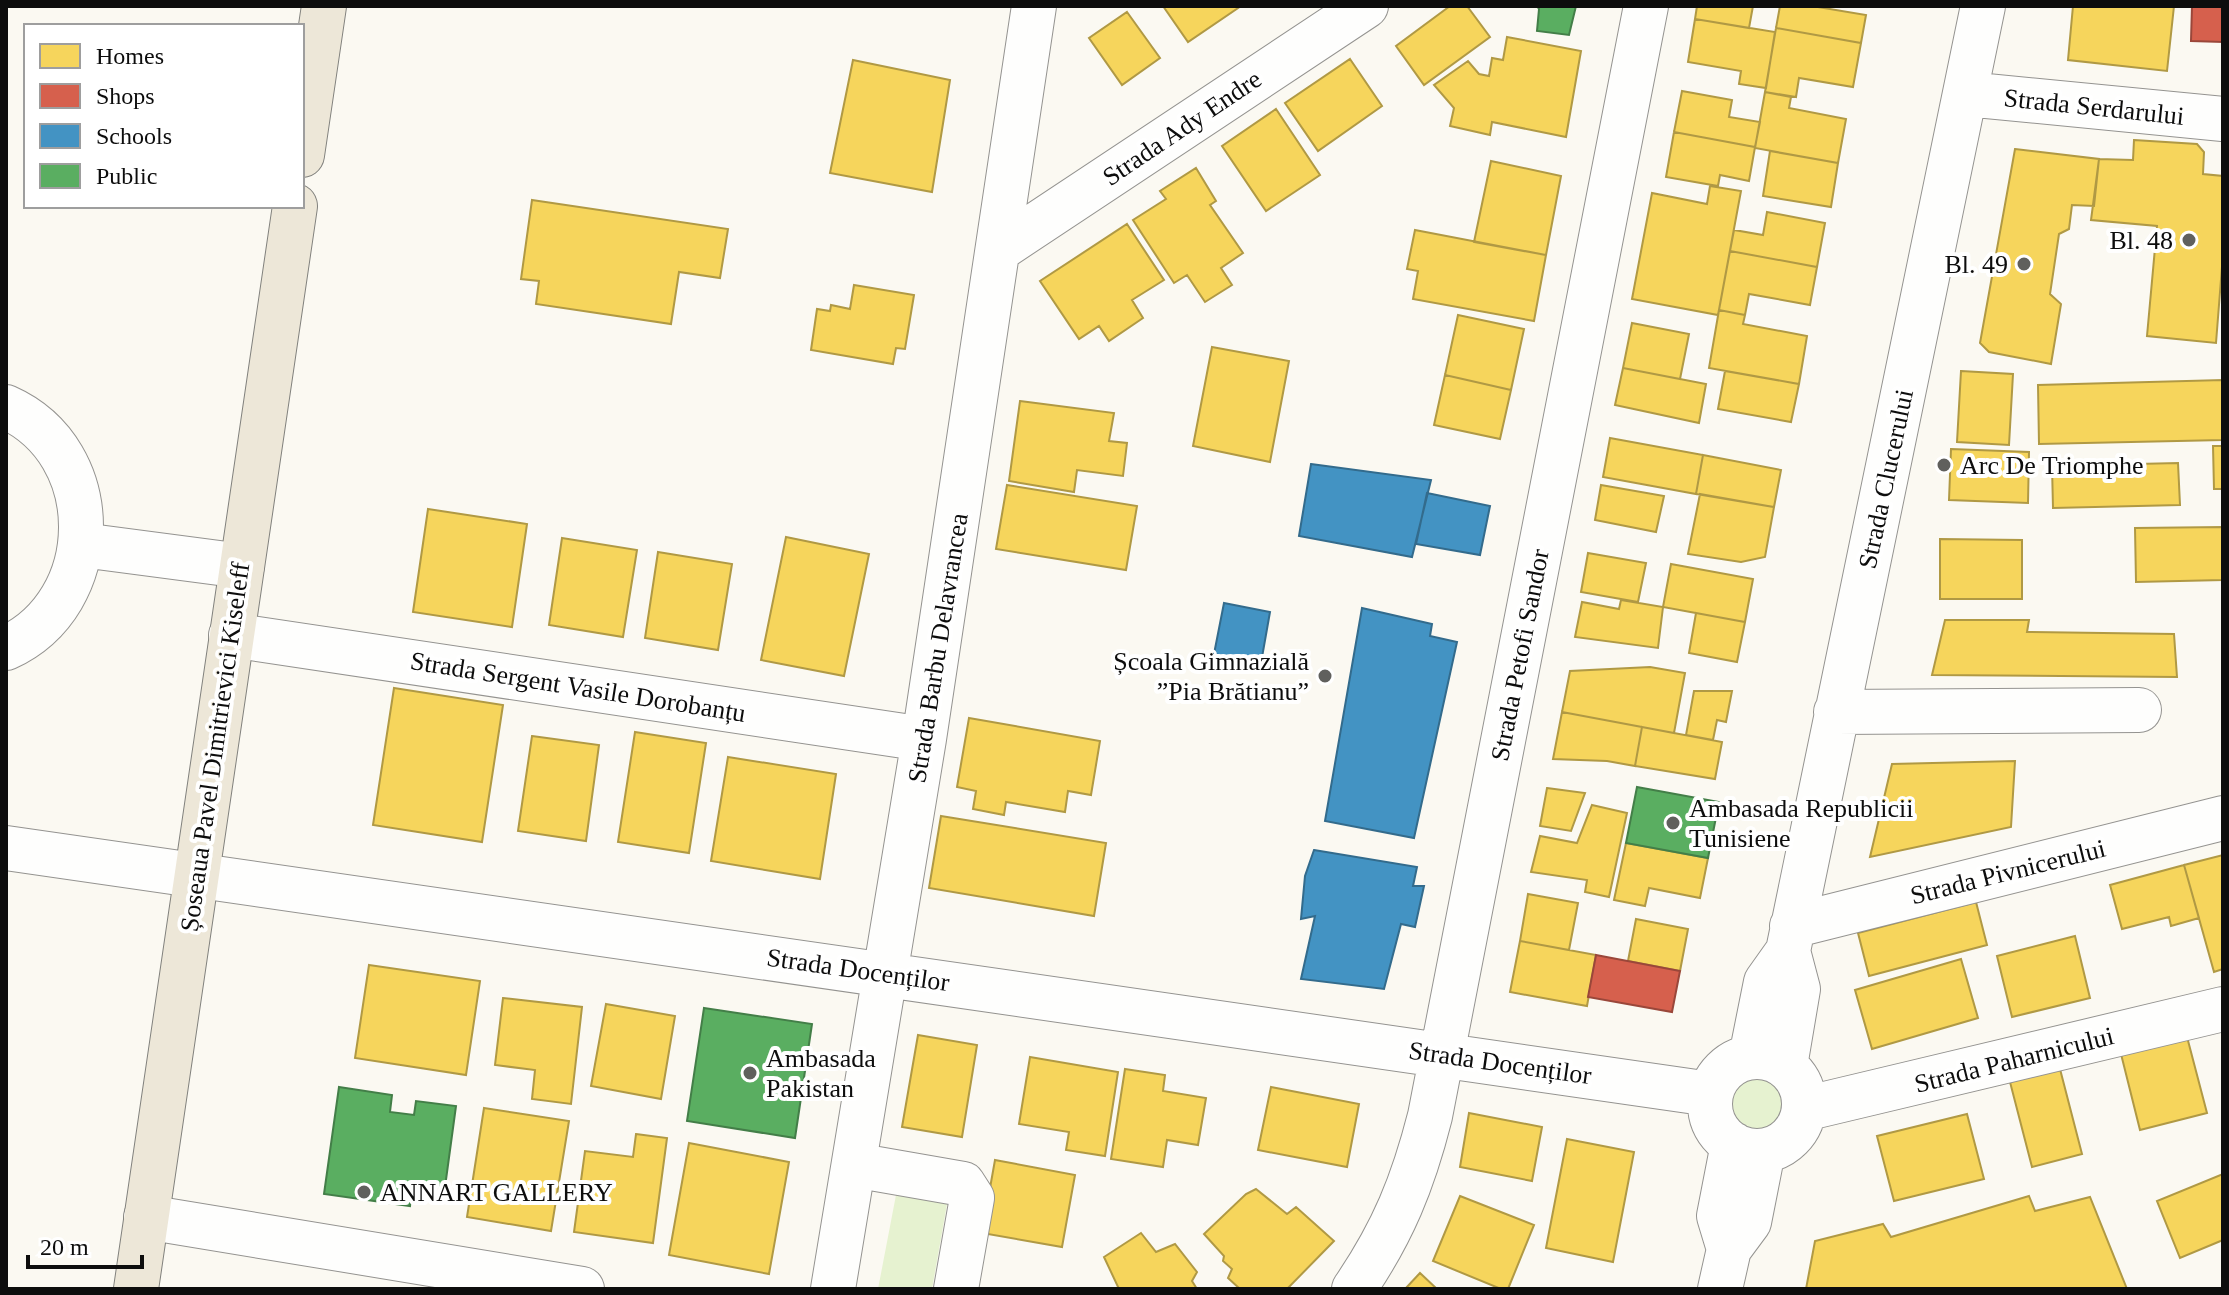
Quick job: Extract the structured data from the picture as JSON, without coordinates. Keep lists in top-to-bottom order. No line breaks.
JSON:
{"streets":{"main road":["Șoseaua Pavel Dimitrievici Kiseleff"],"street":["Strada Serdarului","Strada Ady Endre","Strada Clucerului","Strada Barbu Delavrancea","Strada Petofi Sandor","Strada Sergent Vasile Dorobanțu","Strada Pivnicerului","Strada Docenților","Strada Paharnicului"]},"crossings":[["Strada Serdarului","Strada Clucerului"],["Strada Ady Endre","Strada Barbu Delavrancea"],["Strada Clucerului","Strada Pivnicerului"],["Strada Clucerului","Strada Docenților"],["Strada Clucerului","Strada Paharnicului"],["Strada Barbu Delavrancea","Strada Sergent Vasile Dorobanțu"],["Strada Barbu Delavrancea","Strada Docenților"],["Strada Petofi Sandor","Strada Docenților"],["Strada Sergent Vasile Dorobanțu","Șoseaua Pavel Dimitrievici Kiseleff"],["Șoseaua Pavel Dimitrievici Kiseleff","Strada Docenților"],["Strada Docenților","Strada Paharnicului"]],"places":["Bl. 48","Bl. 49","Arc De Triomphe","Școala Gimnazială ”Pia Brătianu”","Ambasada Republicii Tunisiene","Ambasada Pakistan","ANNART GALLERY"],"legend":["Homes","Shops","Schools","Public"],"scale_bar":"20 m"}
